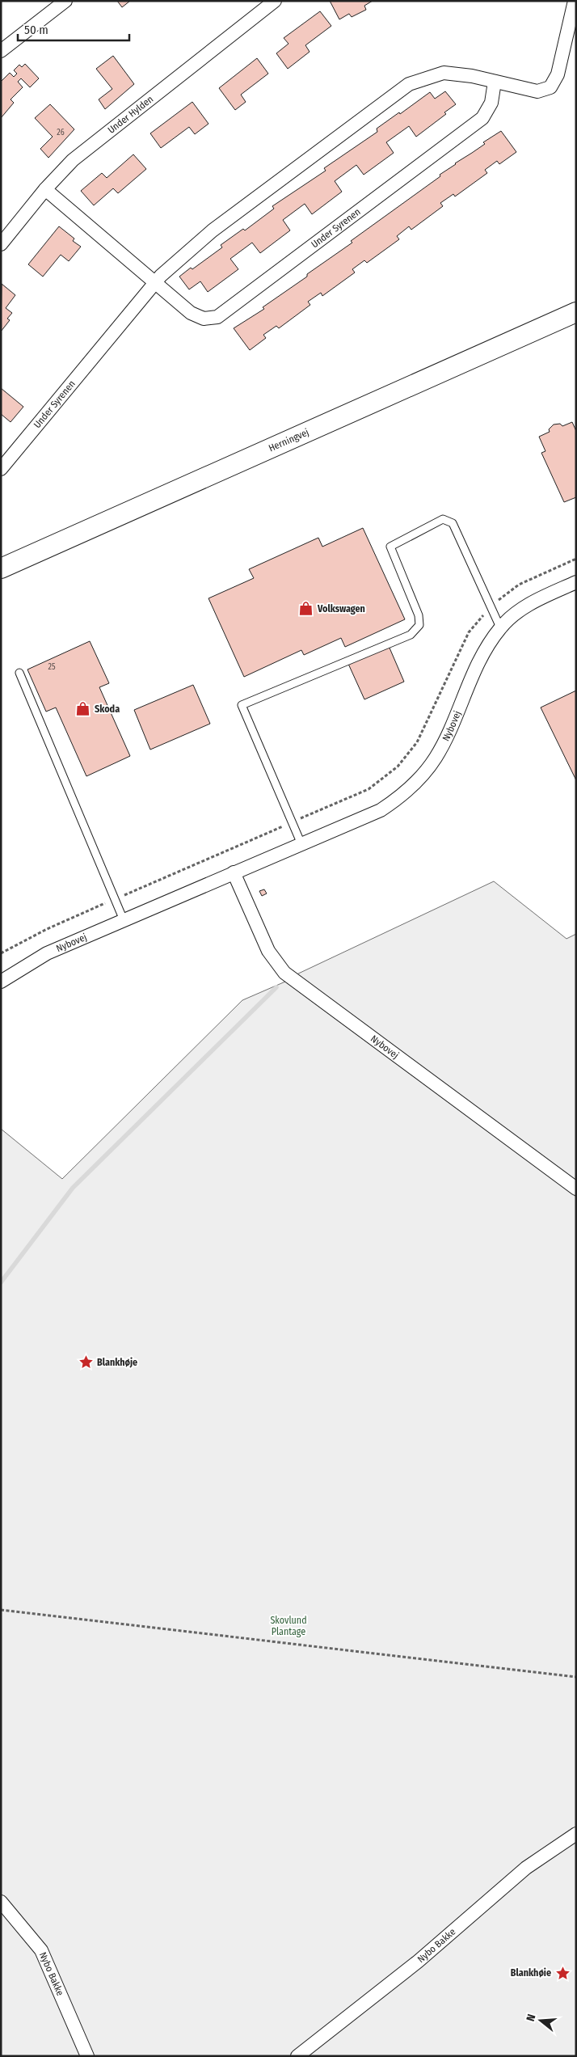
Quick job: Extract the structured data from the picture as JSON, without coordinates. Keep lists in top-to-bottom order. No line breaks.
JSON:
{"streets":{"main road":["Herningvej"],"street":["Under Hylden","Under Syrenen","Nybovej","Nybo Bakke"]},"crossings":[["Under Hylden","Under Syrenen"]],"parks":["Skovlund Plantage"],"places":{"shop":["Volkswagen","Skoda"],"place":["Blankhøje","Blankhøie"]},"house_numbers":["26","25"],"scale_bar":"50 m","north":"left"}
